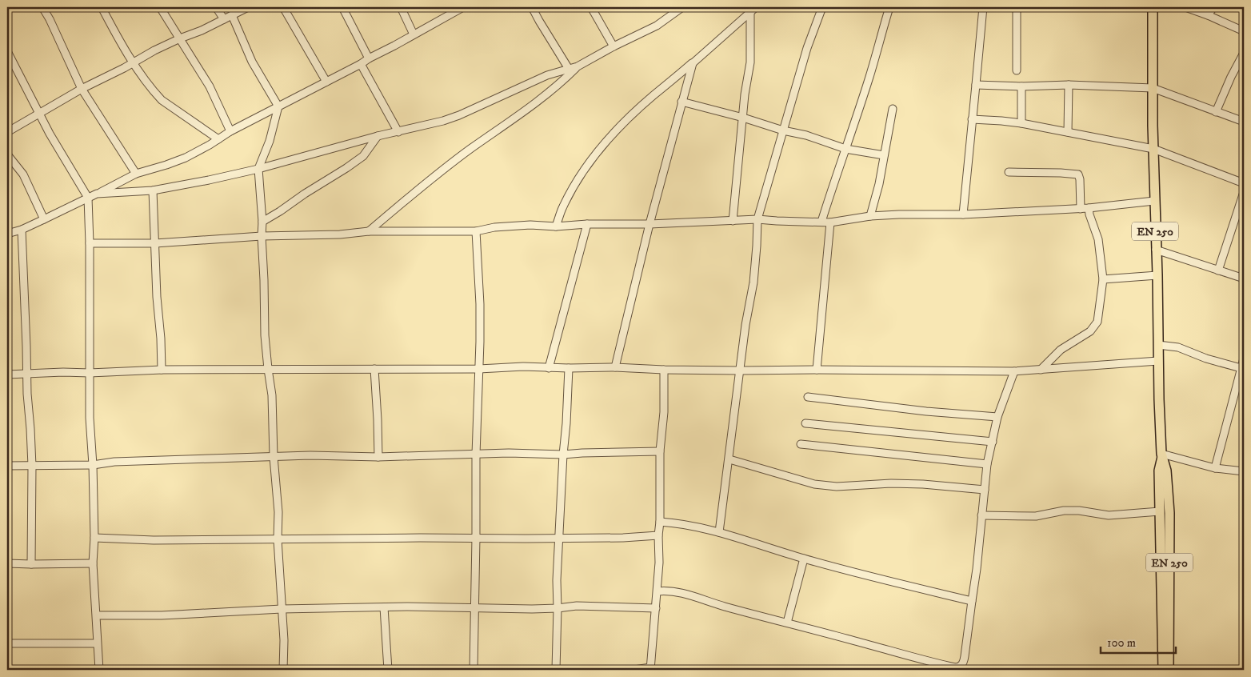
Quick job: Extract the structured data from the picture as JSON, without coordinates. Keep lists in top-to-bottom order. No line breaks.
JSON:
{"streets":{"main road":["EN 250"]},"scale_bar":"100 m"}
